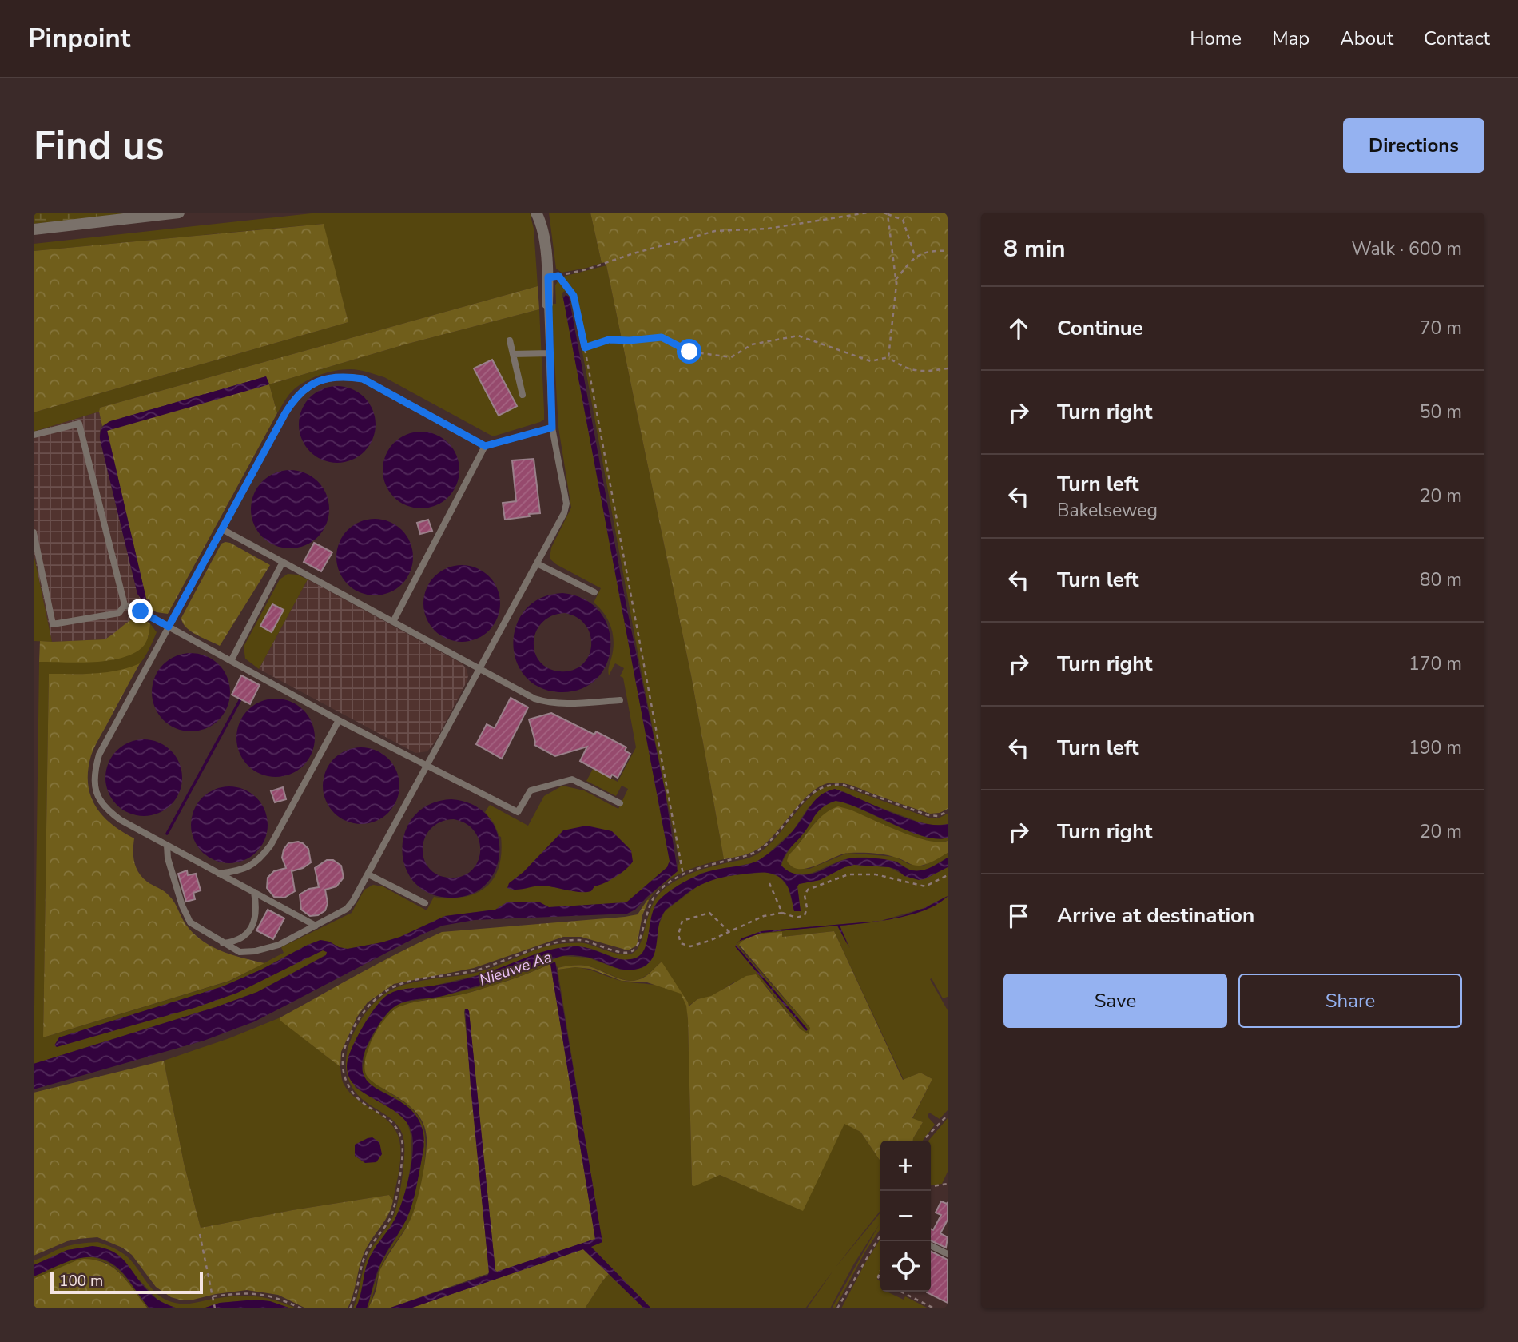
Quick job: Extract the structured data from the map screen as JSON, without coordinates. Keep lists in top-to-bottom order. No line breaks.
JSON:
{"water":["Nieuwe Aa"],"scale_bar":"100 m","page":{"header":"Pinpoint","nav":["Home","Map","About","Contact"],"buttons":["Directions",["Save","Share"]],"title":"Find us","heading":["8 min","Walk · 600 m"],"list":[["Continue","70 m"],["Turn right","50 m"],["Turn left","Bakelseweg","20 m"],["Turn left","80 m"],["Turn right","170 m"],["Turn left","190 m"],["Turn right","20 m"],"Arrive at destination"],"map_buttons":["+","−"],"scale":"100 m"}}
